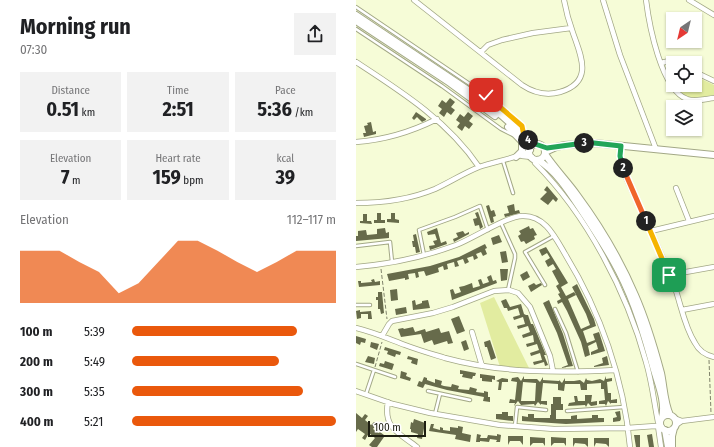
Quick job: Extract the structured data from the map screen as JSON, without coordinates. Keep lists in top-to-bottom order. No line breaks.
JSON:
{"scale_bar":"100 m","north":"bottom left","page":{"heading":["Morning run","07:30"],"stats":[["Distance","0.51 km"],["Time","2:51"],["Pace","5:36 /km"],["Elevation","7 m"],["Heart rate","159 bpm"],["kcal","39"]],"pins":["4","3","2","1"],"chart":["Elevation","112–117 m"],"list":[{"name":"100 m","note":"5:39"},{"name":"200 m","note":"5:49"},{"name":"300 m","note":"5:35"},{"name":"400 m","note":"5:21"}],"scale":"100 m"}}
